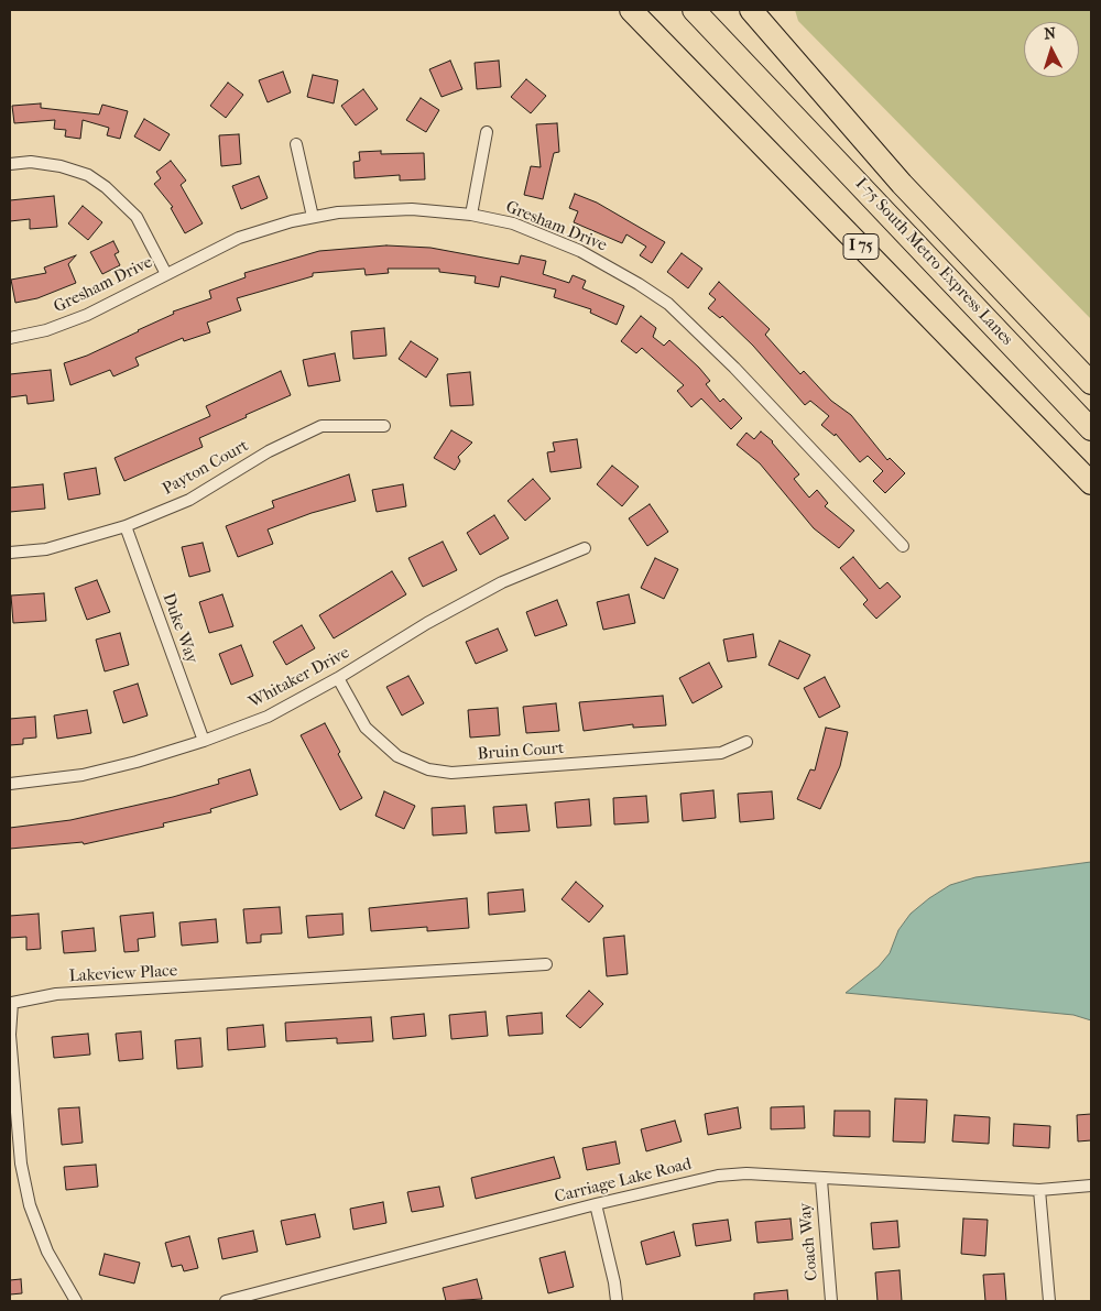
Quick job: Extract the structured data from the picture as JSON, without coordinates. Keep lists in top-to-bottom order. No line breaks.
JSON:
{"streets":{"highway":["I 75","I-75 South Metro Express Lanes"],"street":["Gresham Drive","Payton Court","Duke Way","Whitaker Drive","Bruin Court","Lakeview Place","Carriage Lake Road","Coach Way"]},"crossings":[["Payton Court","Duke Way"],["Duke Way","Whitaker Drive"],["Whitaker Drive","Bruin Court"],["Carriage Lake Road","Coach Way"]],"north":"top"}
